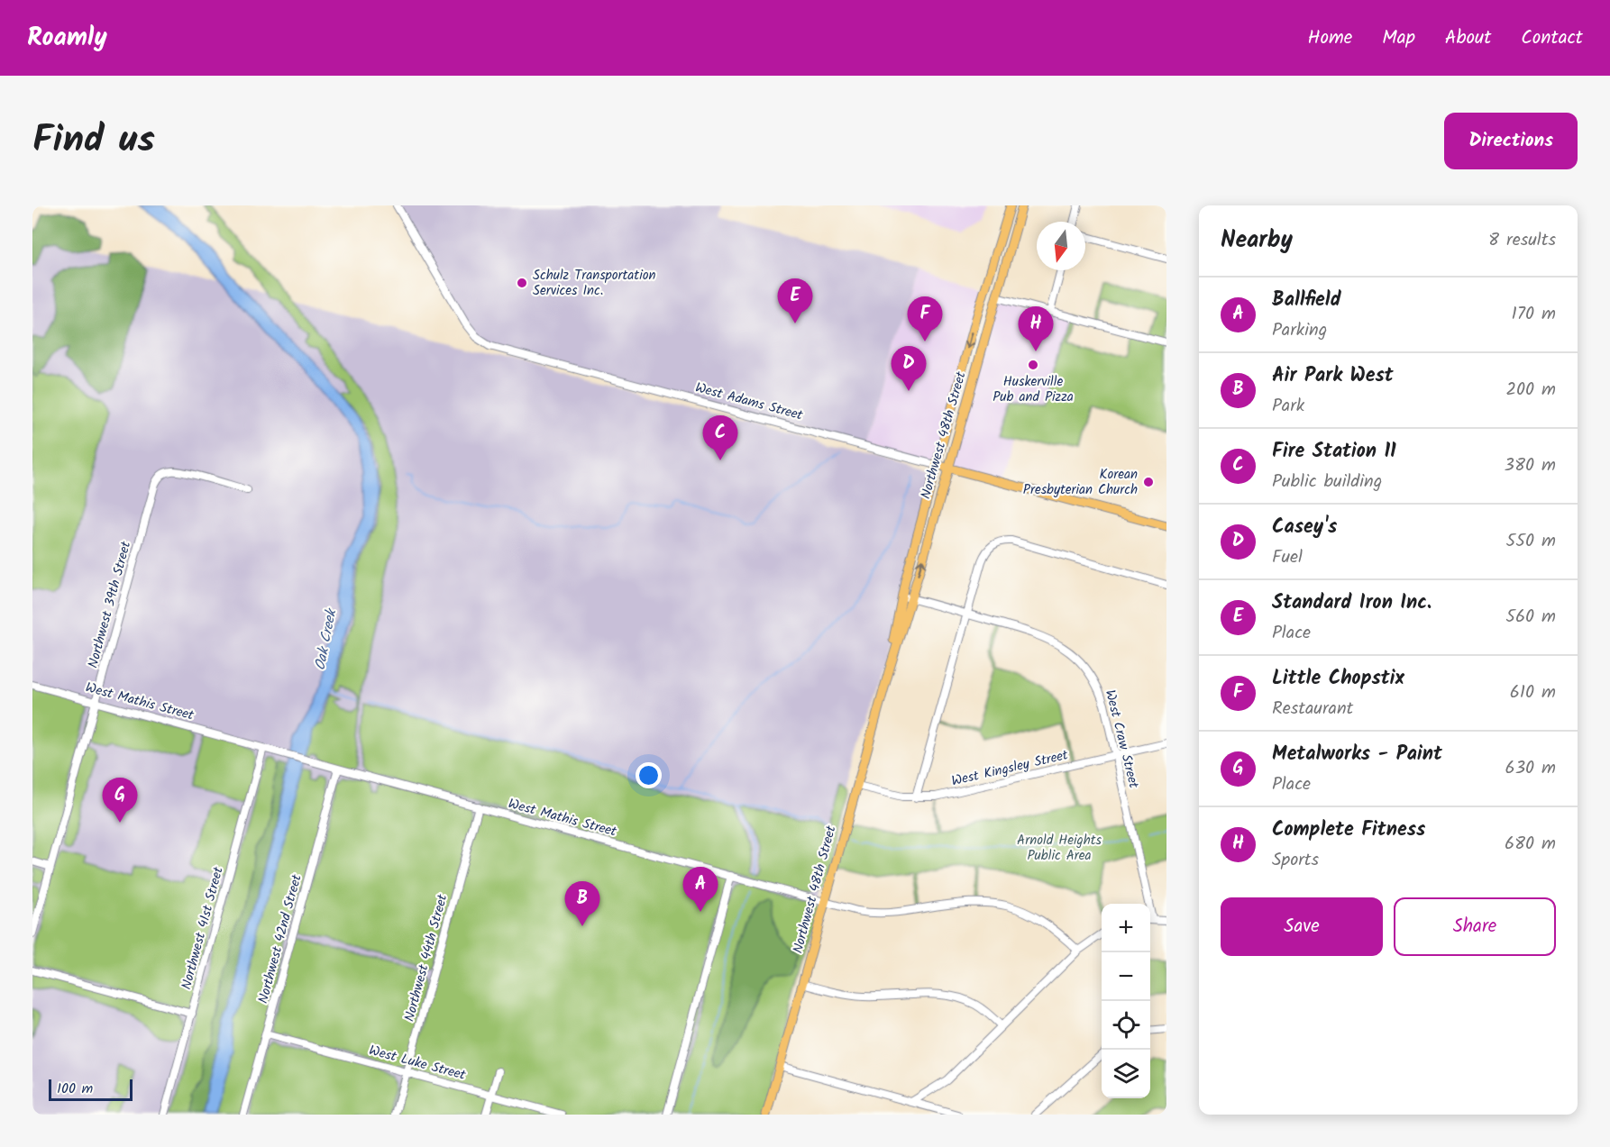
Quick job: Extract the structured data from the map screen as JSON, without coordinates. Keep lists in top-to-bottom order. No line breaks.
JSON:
{"streets":{"main road":["West Adams Street","Northwest 48th Street"],"street":["Northwest 39th Street","West Mathis Street","West Craw Street","West Kingsley Street","Northwest 41st Street","Northwest 42nd Street","Northwest 44th Street","West Luke Street"]},"crossings":[["West Adams Street","Northwest 48th Street"],["Northwest 48th Street","West Mathis Street"],["Northwest 48th Street","West Craw Street"],["Northwest 48th Street","West Kingsley Street"],["Northwest 39th Street","West Mathis Street"],["West Mathis Street","Northwest 41st Street"],["West Mathis Street","Northwest 42nd Street"],["West Mathis Street","Northwest 44th Street"],["West Craw Street","West Kingsley Street"],["Northwest 42nd Street","West Luke Street"],["Northwest 44th Street","West Luke Street"]],"water":["Oak Creek"],"parks":["Arnold Heights Public Area"],"places":["Schulz Transportation Services Inc.","Huskerville Pub and Pizza","Korean Presbyterian Church"],"scale_bar":"100 m","north":"bottom","page":{"header":"Roamly","nav":["Home","Map","About","Contact"],"title":"Find us","buttons":["Directions",["Save","Share"]],"heading":["Nearby","8 results"],"list":[{"mark":"A","name":"Ballfield","note":"Parking","value":"170 m"},{"mark":"B","name":"Air Park West","note":"Park","value":"200 m"},{"mark":"C","name":"Fire Station 11","note":"Public building","value":"380 m"},{"mark":"D","name":"Casey's","note":"Fuel","value":"550 m"},{"mark":"E","name":"Standard Iron Inc.","note":"Place","value":"560 m"},{"mark":"F","name":"Little Chopstix","note":"Restaurant","value":"610 m"},{"mark":"G","name":"Metalworks - Paint","note":"Place","value":"630 m"},{"mark":"H","name":"Complete Fitness","note":"Sports","value":"680 m"}],"pins":["E","F","H","D","C","G","A","B"],"map_buttons":["+","−"],"scale":"100 m"}}
